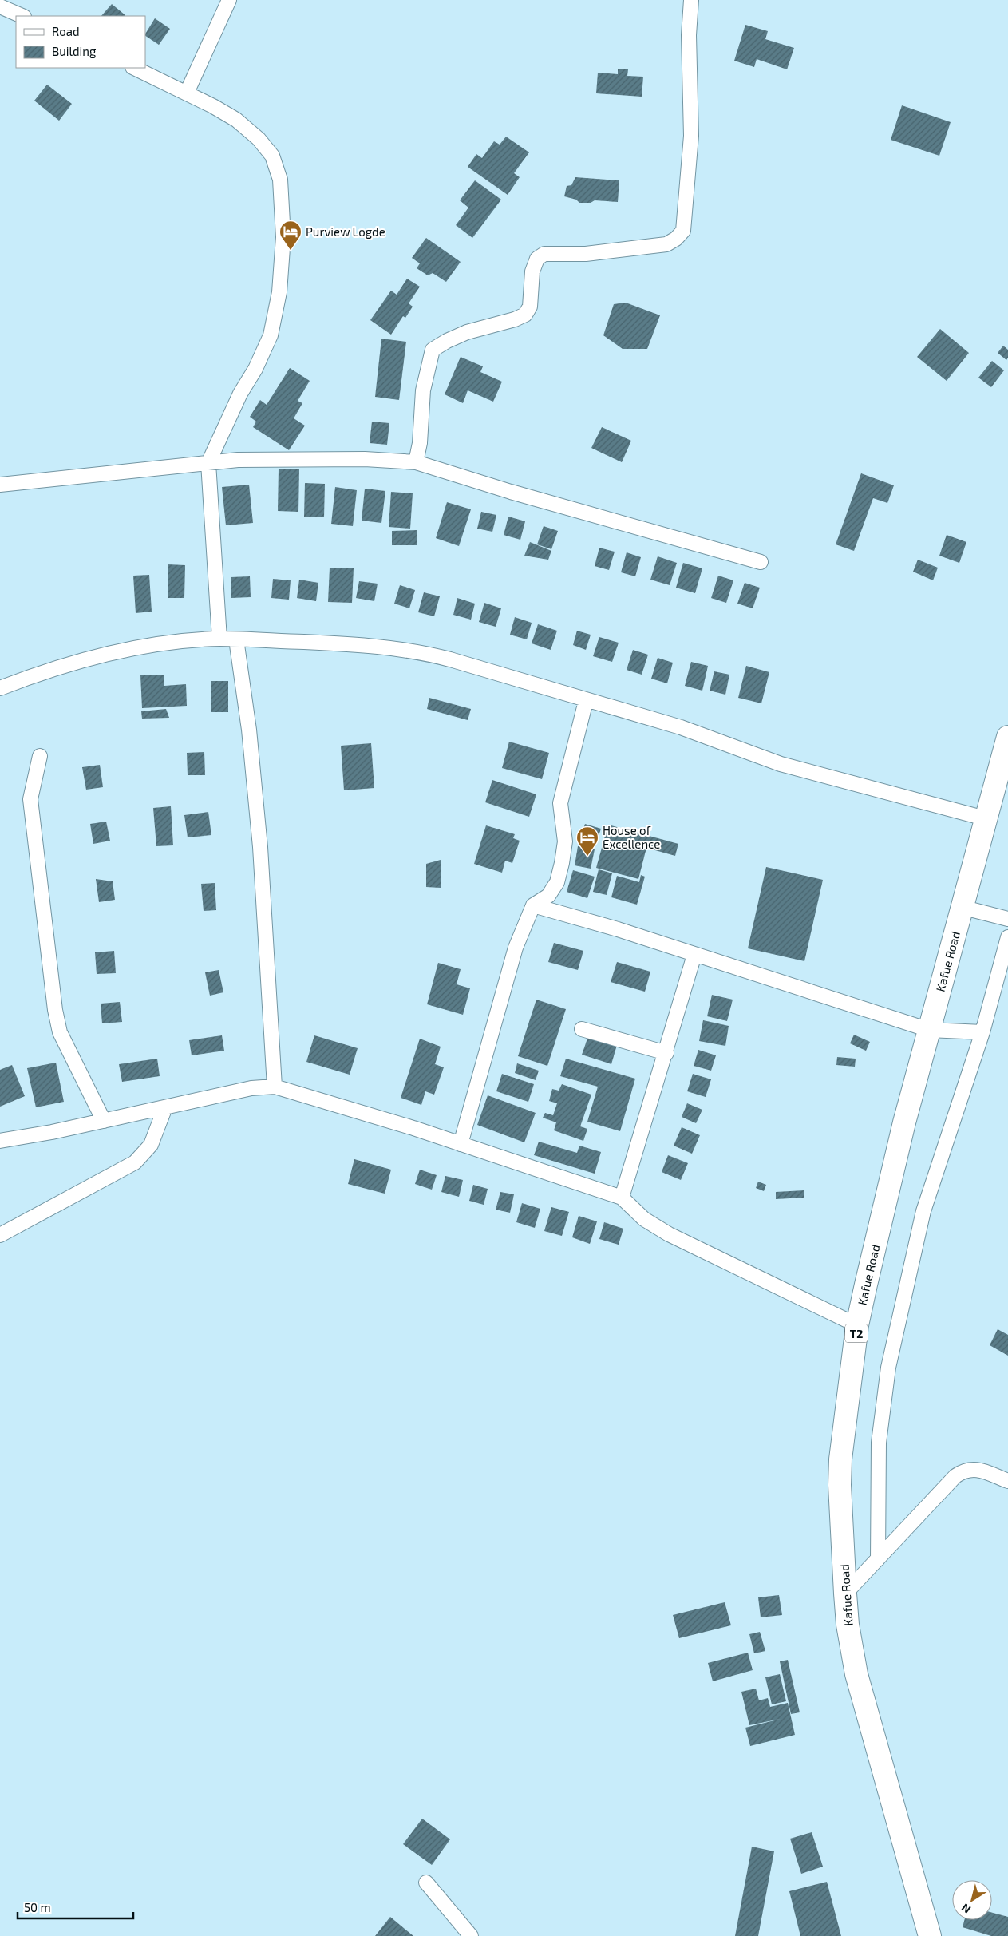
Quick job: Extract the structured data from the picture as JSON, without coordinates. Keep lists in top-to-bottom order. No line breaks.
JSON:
{"streets":{"highway":["Kafue Road","T2"]},"places":{"hotel":["Purview Logde","House of Excellence"]},"legend":["Road","Building"],"scale_bar":"50 m","north":"bottom left"}
